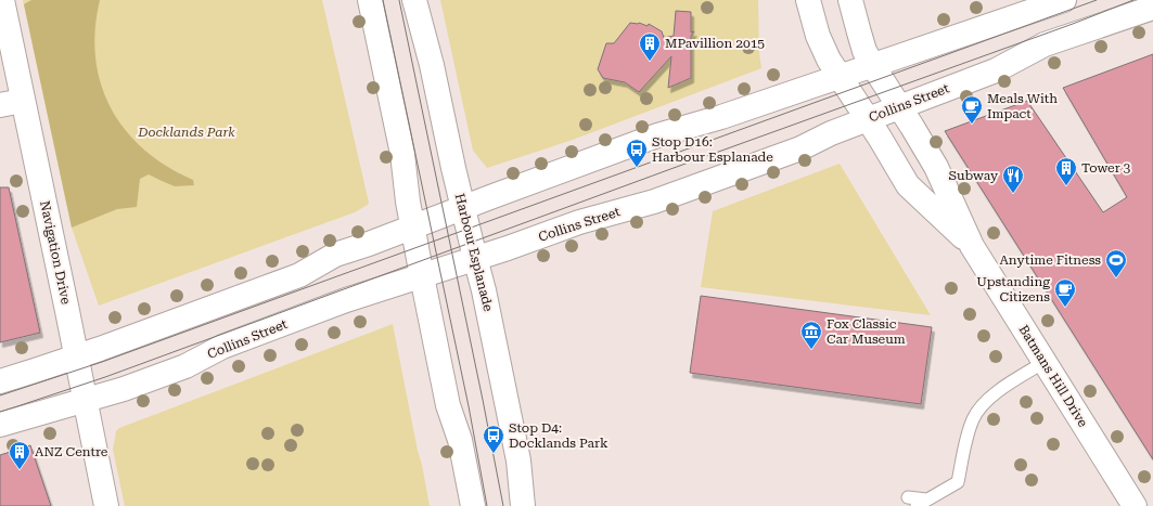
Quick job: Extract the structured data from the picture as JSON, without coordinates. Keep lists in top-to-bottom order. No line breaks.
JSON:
{"streets":{"street":["Collins Street","Navigation Drive","Harbour Esplanade","Batmans Hill Drive"]},"crossings":[["Collins Street","Navigation Drive"],["Collins Street","Harbour Esplanade"],["Collins Street","Batmans Hill Drive"]],"parks":["Docklands Park"],"places":{"building":["MPavillion 2015","Tower 3","ANZ Centre"],"cafe":["Meals With Impact","Upstanding Citizens"],"bus stop":["Stop D16: Harbour Esplanade","Stop D4: Docklands Park"],"restaurant":["Subway"],"sports":["Anytime Fitness"],"museum":["Fox Classic Car Museum"]}}
